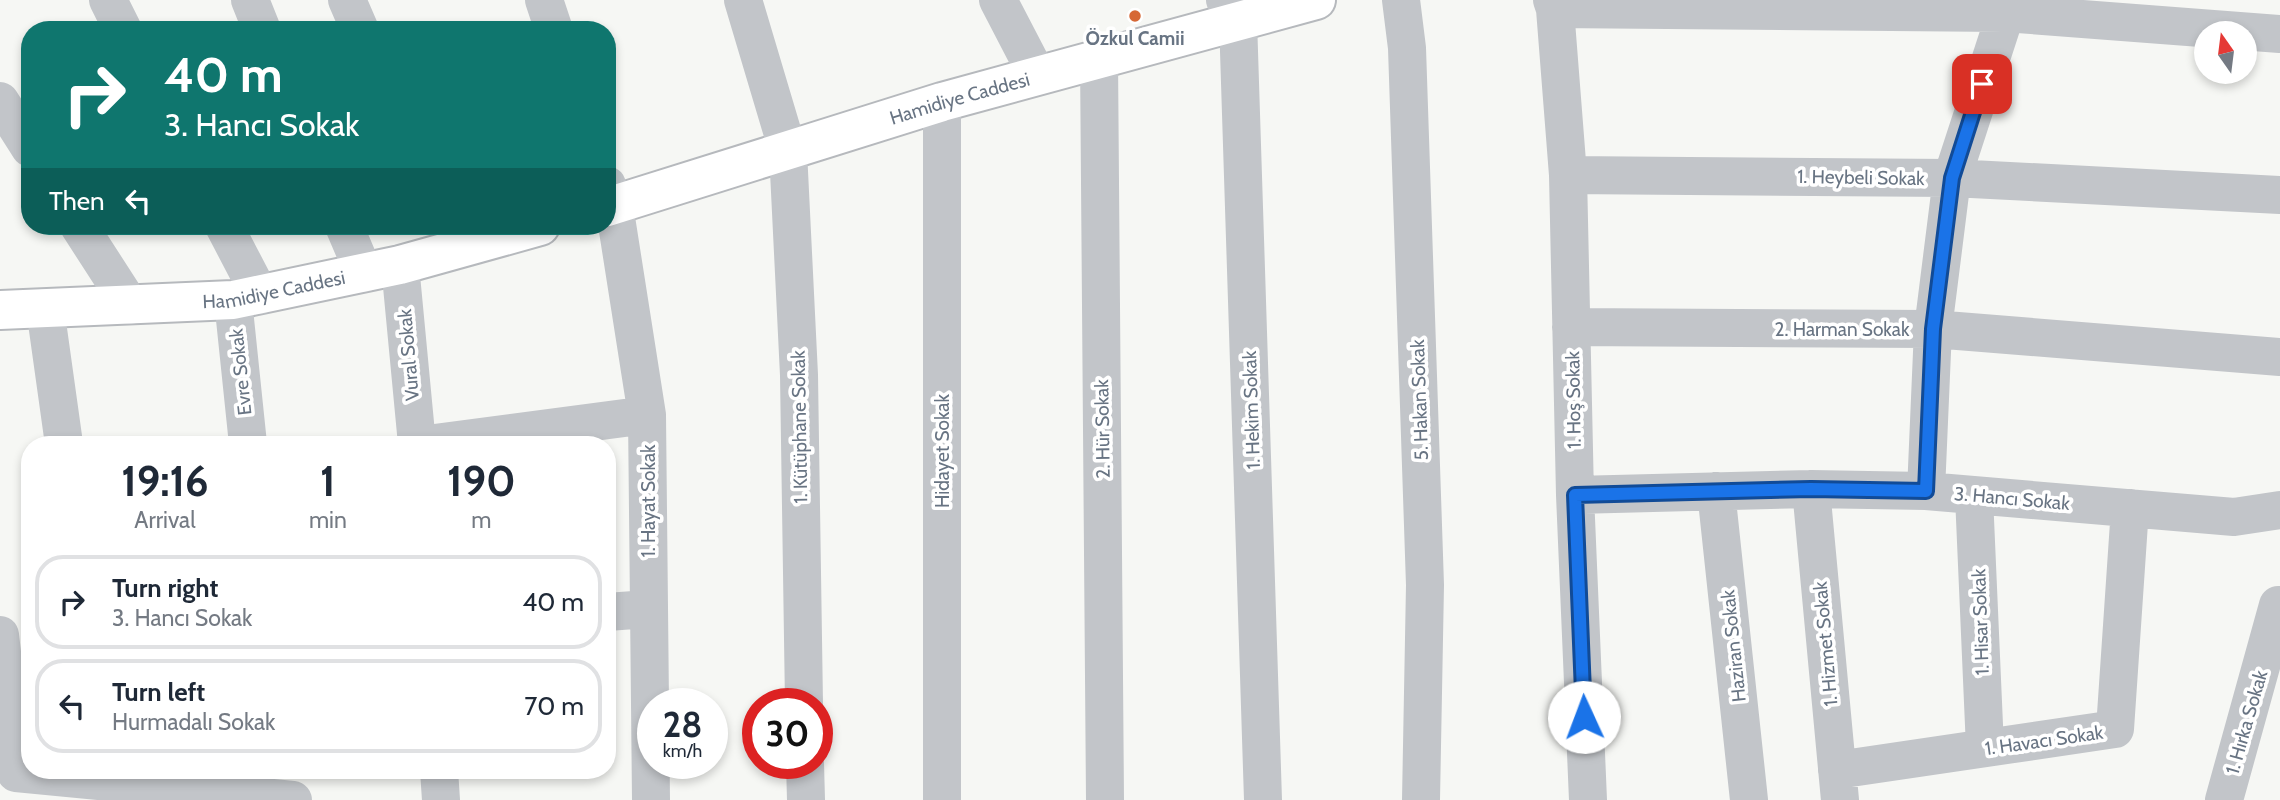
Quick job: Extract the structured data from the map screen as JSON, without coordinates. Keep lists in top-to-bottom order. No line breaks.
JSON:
{"streets":{"main road":["Hamidiye Caddesi"],"street":["1. Heybeli Sokak","2. Harman Sokak","Vural Sokak","Evre Sokak","5. Hakan Sokak","1. Hoş Sokak","1. Hekim Sokak","1. Kütüphane Sokak","2. Hür Sokak","Hidayet Sokak","3. Hancı Sokak","1. Hayat Sokak","1. Hisar Sokak","1. Hizmet Sokak","Haziran Sokak","1. Hırka Sokak","1. Havacı Sokak"]},"crossings":[["Hamidiye Caddesi","Vural Sokak"],["Hamidiye Caddesi","Evre Sokak"],["Hamidiye Caddesi","1. Hekim Sokak"],["Hamidiye Caddesi","1. Kütüphane Sokak"],["Hamidiye Caddesi","2. Hür Sokak"],["Hamidiye Caddesi","Hidayet Sokak"],["1. Heybeli Sokak","1. Hoş Sokak"],["2. Harman Sokak","1. Hoş Sokak"],["1. Hoş Sokak","3. Hancı Sokak"],["3. Hancı Sokak","1. Hisar Sokak"],["3. Hancı Sokak","1. Hizmet Sokak"],["3. Hancı Sokak","Haziran Sokak"],["3. Hancı Sokak","1. Havacı Sokak"],["1. Hisar Sokak","1. Havacı Sokak"],["1. Hizmet Sokak","1. Havacı Sokak"]],"places":["Özkul Camii"],"north":"top","page":{"turn":["40 m","3. Hancı Sokak"],"then":"Then","eta":["19:16","Arrival","1","min","190","m"],"list":[{"name":"Turn right","note":"3. Hancı Sokak","value":"40 m"},{"name":"Turn left","note":"Hurmadalı Sokak","value":"70 m"}],"speed":"28 km/h","limit":"30"}}
